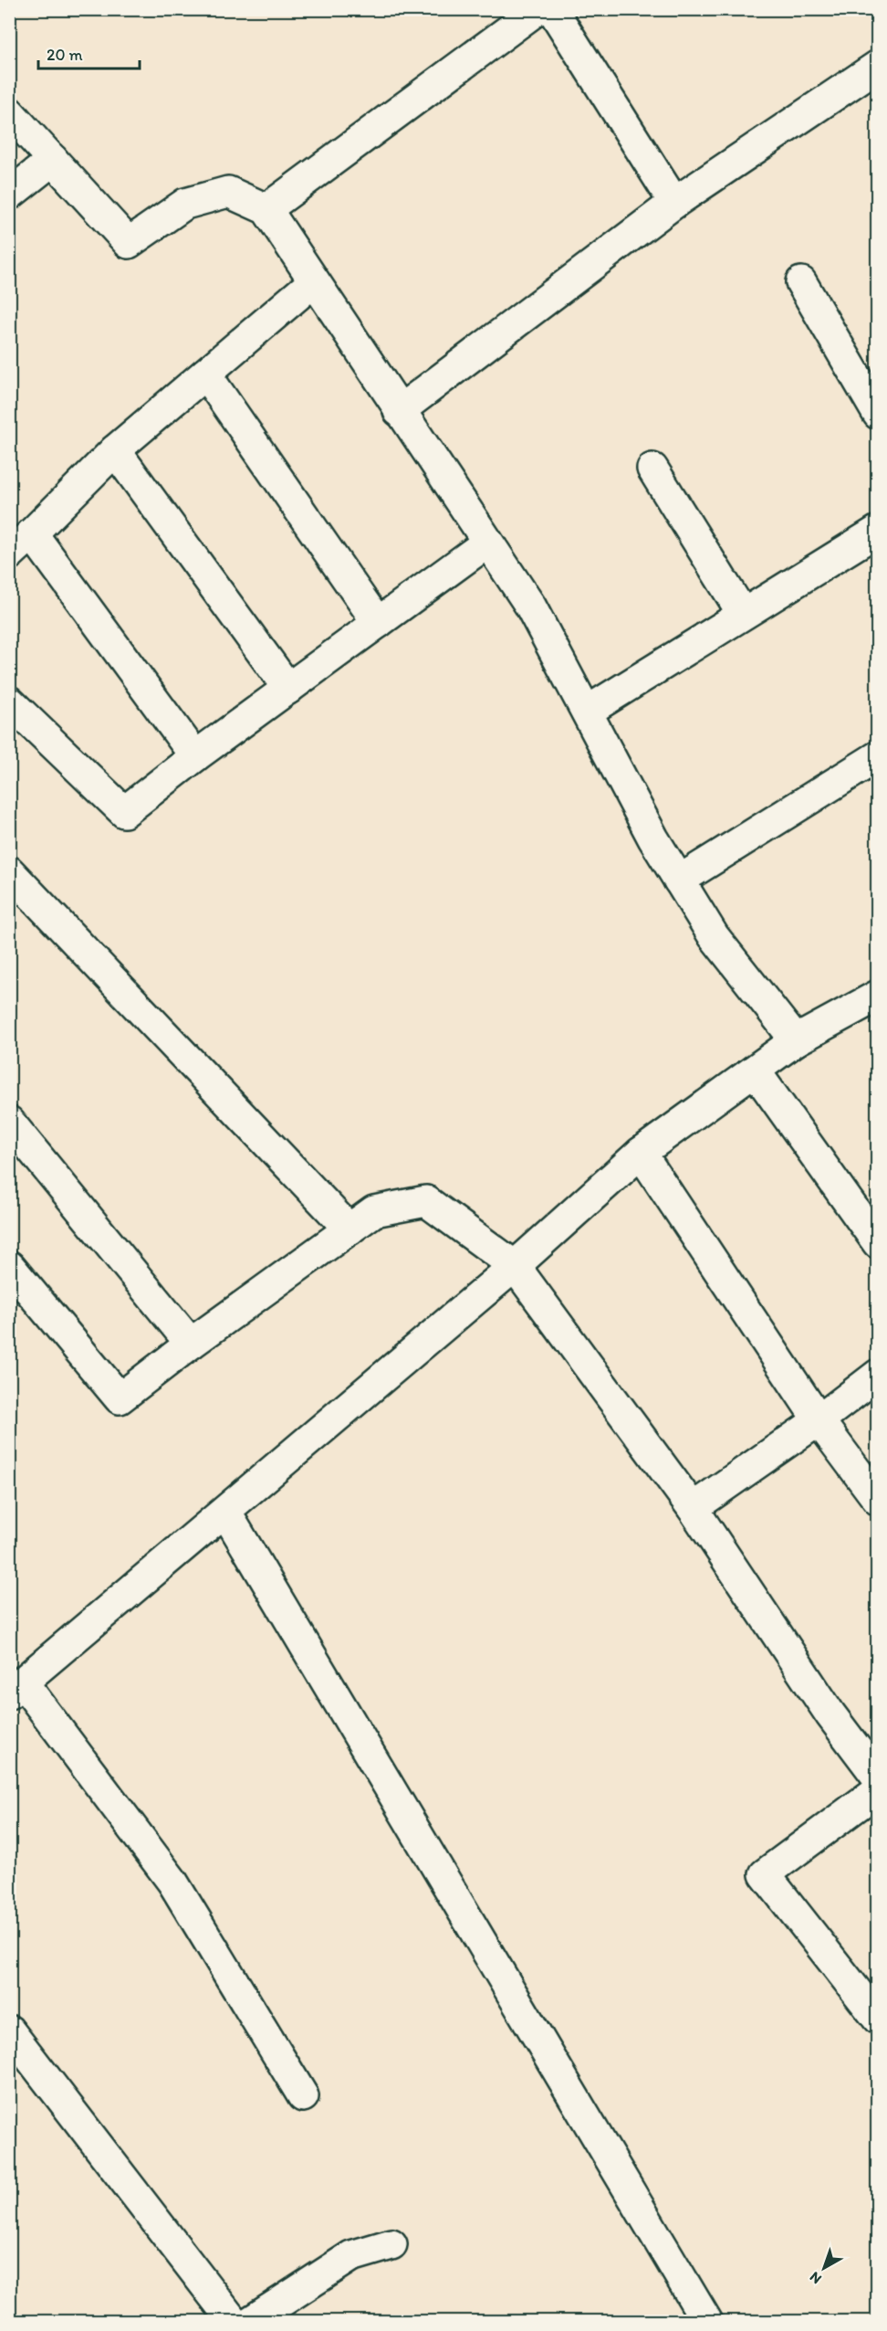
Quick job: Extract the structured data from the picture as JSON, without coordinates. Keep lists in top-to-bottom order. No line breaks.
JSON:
{"scale_bar":"20 m","north":"bottom left"}
